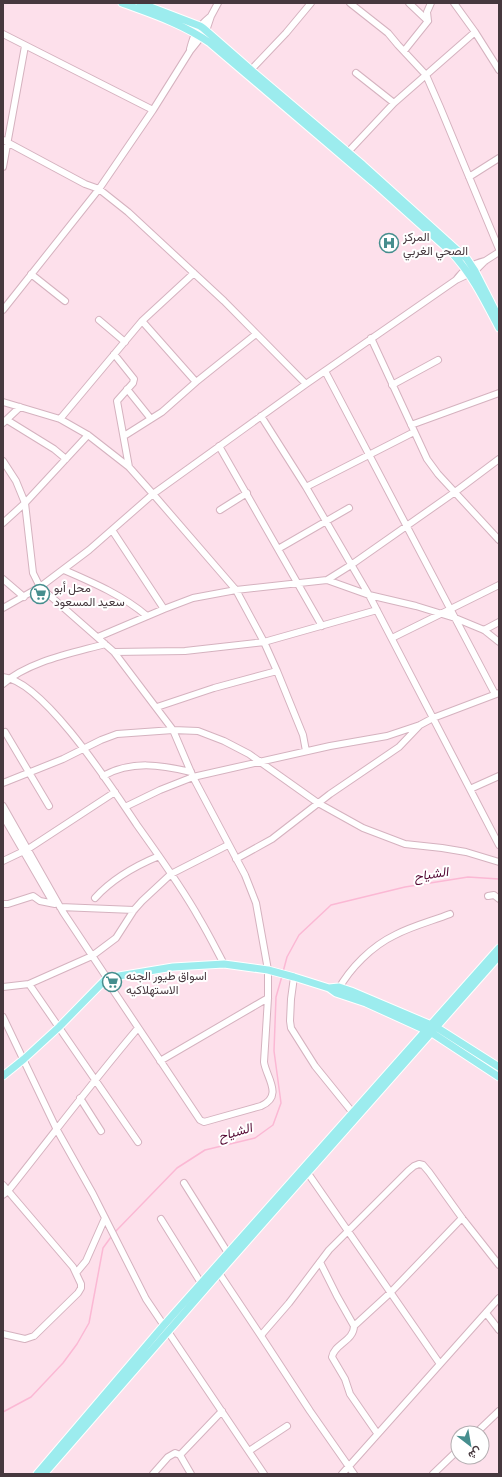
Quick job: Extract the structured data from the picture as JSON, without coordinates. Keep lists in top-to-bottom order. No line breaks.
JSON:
{"water":["الشياح"],"places":{"hospital":["المركز الصحي الغربي"],"supermarket":["محل أبو سعيد المسعود","اسواق طيور الجنه الاستهلاكيه"]},"north":"bottom right"}
